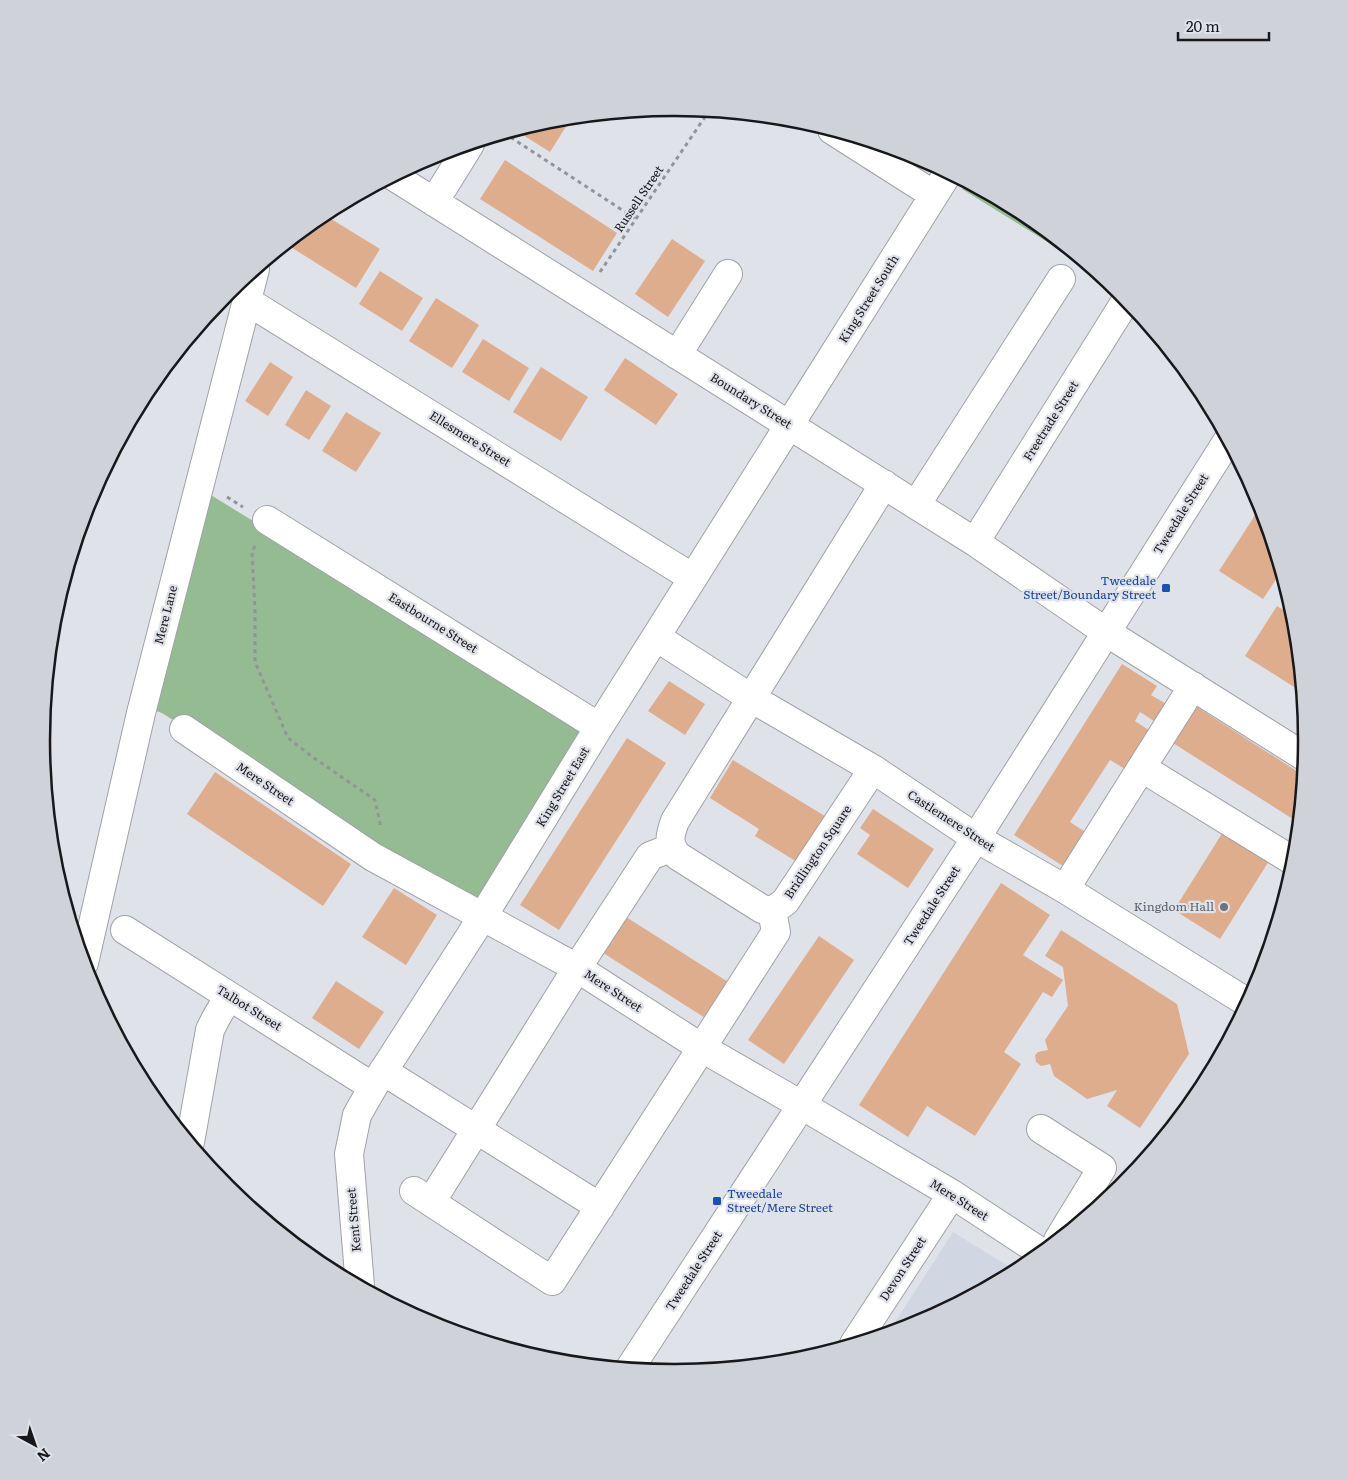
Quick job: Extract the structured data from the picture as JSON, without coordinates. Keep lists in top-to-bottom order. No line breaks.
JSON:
{"streets":{"street":["King Street South","Boundary Street","Freetrade Street","Ellesmere Street","Tweedale Street","Mere Lane","Eastbourne Street","Mere Street","King Street East","Castlemere Street","Bridlington Square","Talbot Street","Kent Street","Devon Street"],"path":["Russell Street"]},"crossings":[["Russell Street","Boundary Street"],["King Street South","Boundary Street"],["King Street South","King Street East"],["Boundary Street","Freetrade Street"],["Boundary Street","Tweedale Street"],["Boundary Street","King Street East"],["Ellesmere Street","Mere Lane"],["Ellesmere Street","King Street East"],["Tweedale Street","Mere Street"],["Tweedale Street","Castlemere Street"],["Eastbourne Street","King Street East"],["Mere Street","King Street East"],["Mere Street","Devon Street"],["King Street East","Castlemere Street"],["King Street East","Talbot Street"],["King Street East","Kent Street"],["Castlemere Street","Bridlington Square"]],"places":{"transit":["Tweedale Street/Boundary Street","Tweedale Street/Mere Street"],"other":["Kingdom Hall"]},"scale_bar":"20 m","north":"bottom right"}
